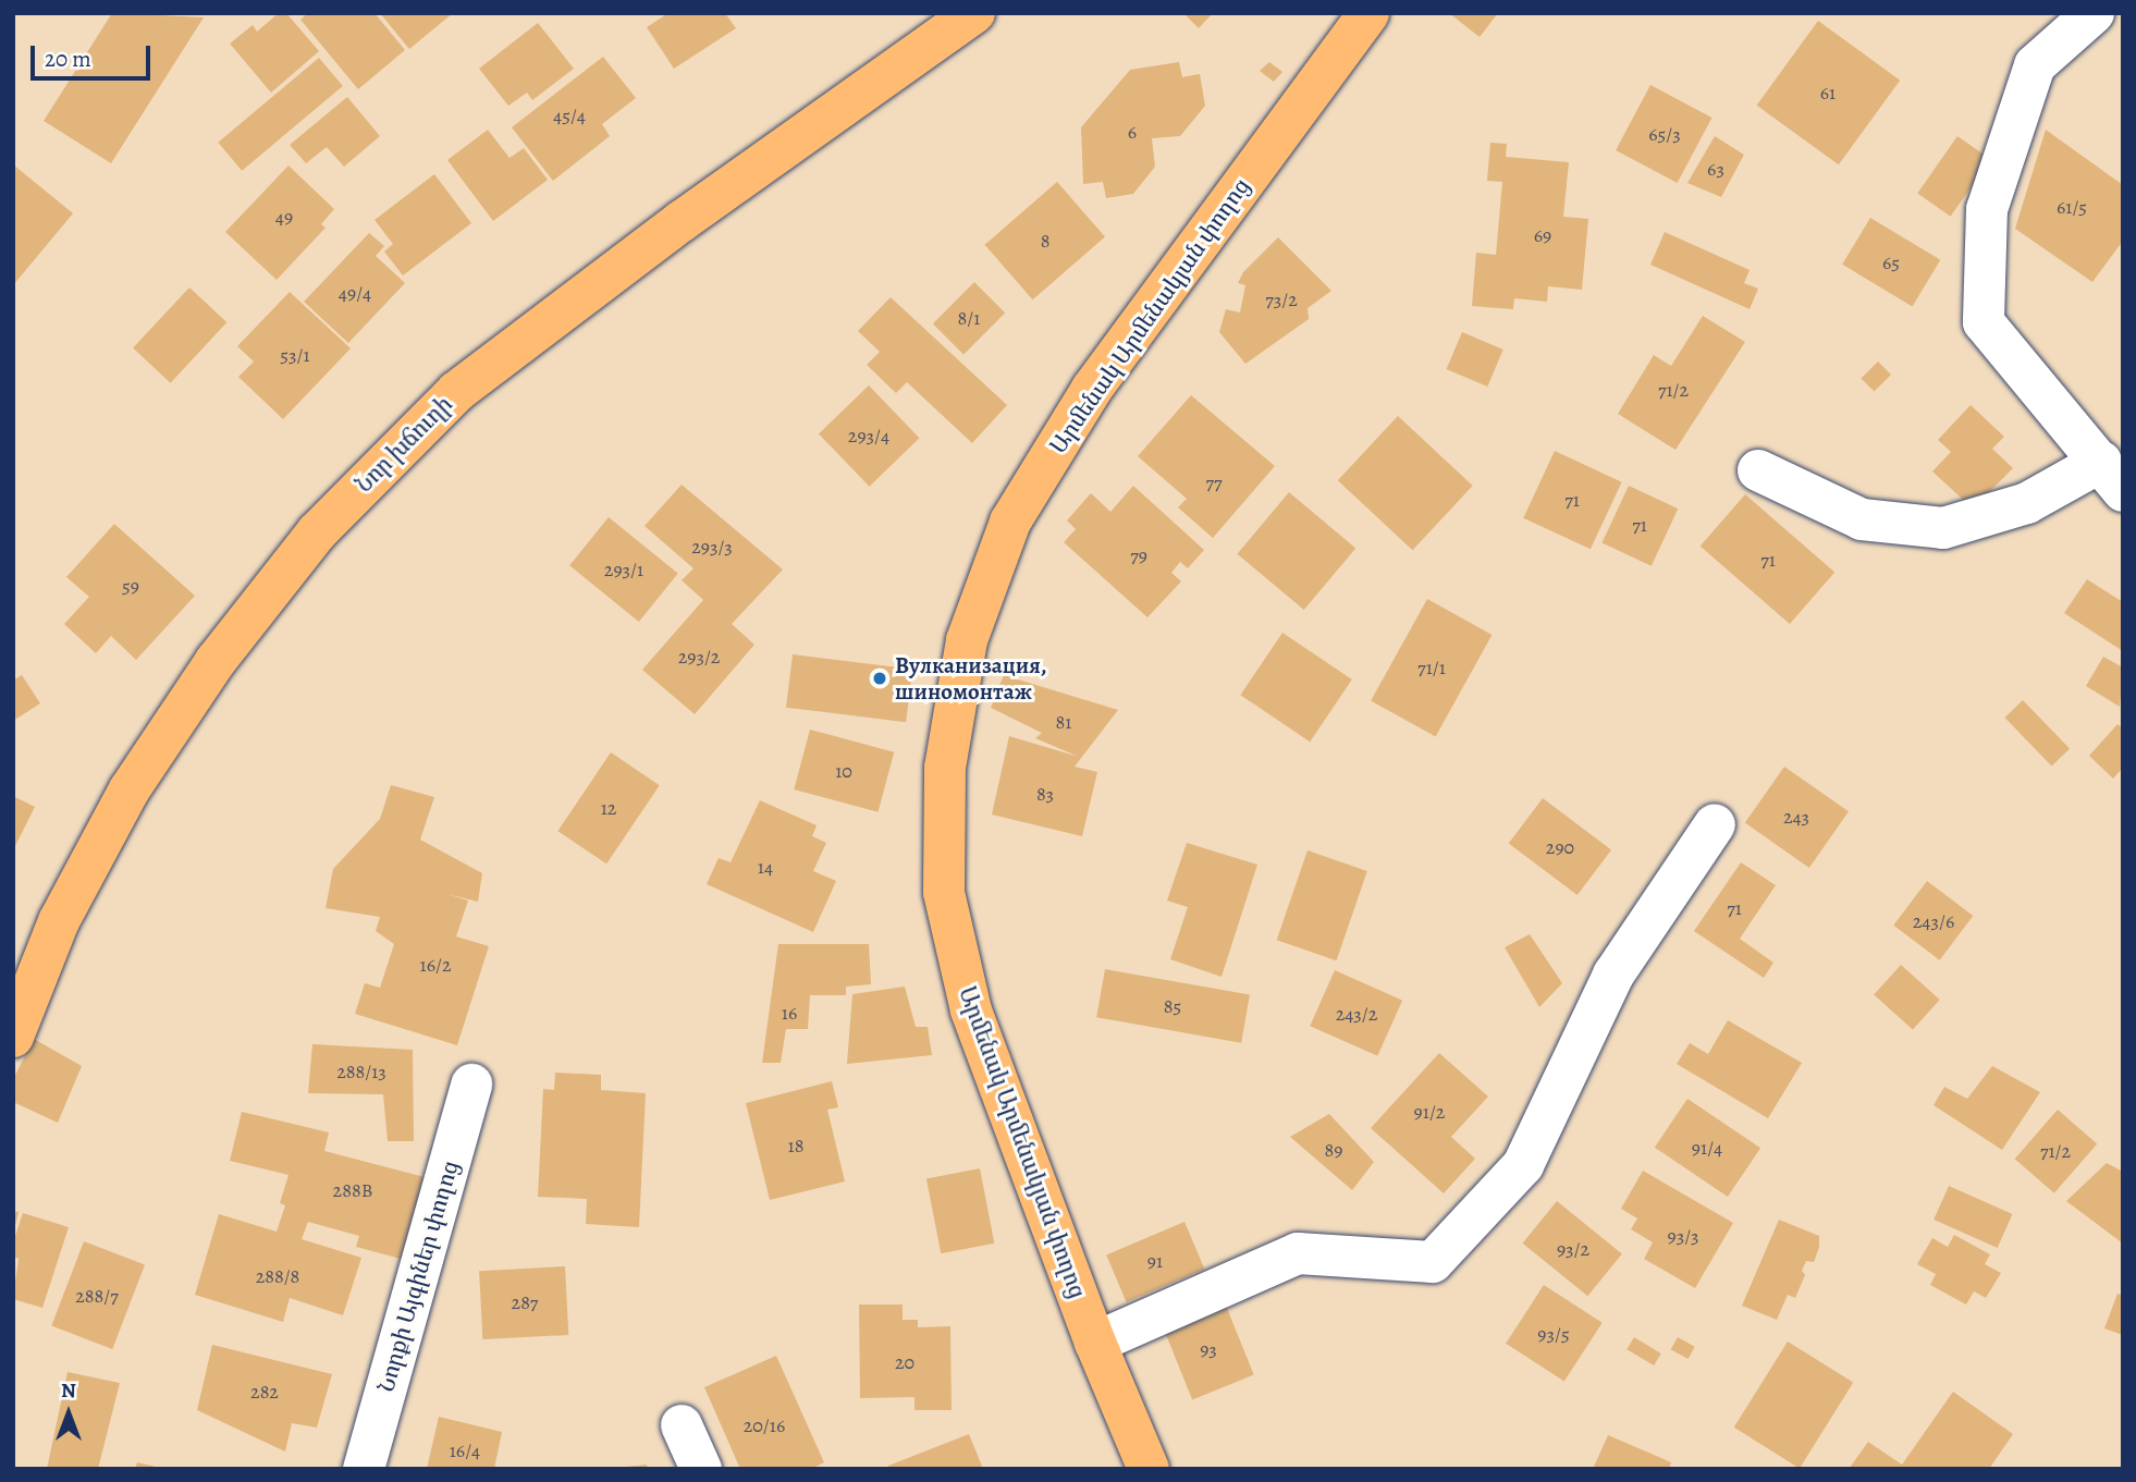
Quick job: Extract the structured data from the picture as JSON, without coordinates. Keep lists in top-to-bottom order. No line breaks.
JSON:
{"streets":{"main road":["Արմենակ Արմենակյան փողոց","Նոր խճուղի"],"street":["Նորքի Այգիներ փողոց"]},"places":["Вулканизация, шиномонтаж"],"house_numbers":["61","45/4","6","65/3","63","61/5","49","69","8","65","49/4","73/2","8/1","53/1","71/2","293/4","77","71","71","293/3","79","71","293/1","59","293/2","71/1","81","10","83","12","243","290","14","71","243/6","16/2","85","16","243/2","288/13","91/2","18","91/4","89","71/2","288B","93/3","93/2","91","288/8","288/7","287","93/5","93","20","282","20/16","16/4"],"scale_bar":"20 m","north":"top"}
